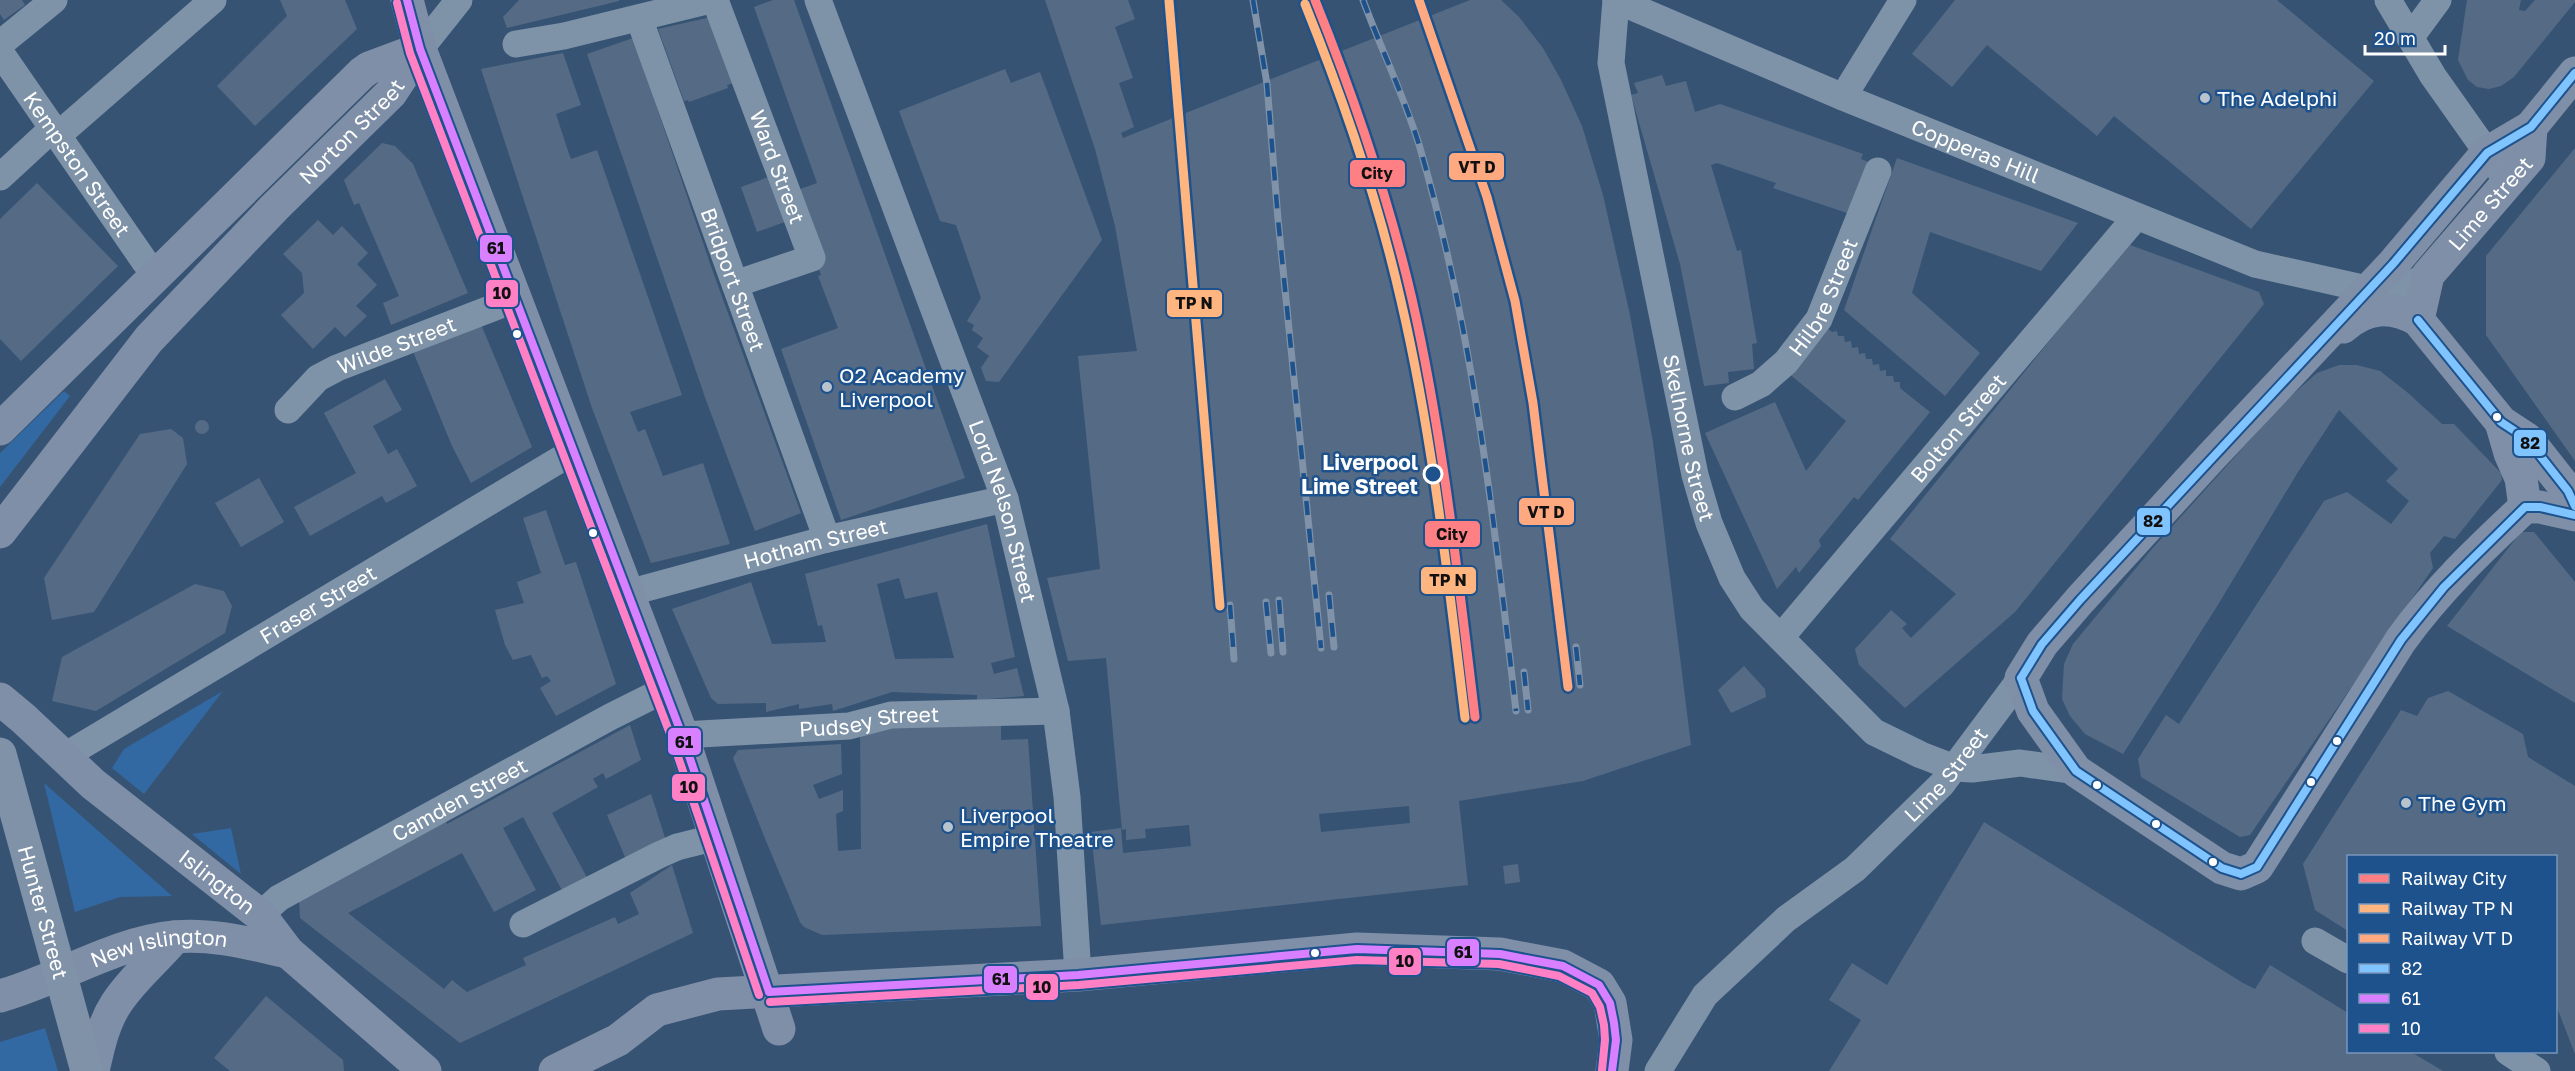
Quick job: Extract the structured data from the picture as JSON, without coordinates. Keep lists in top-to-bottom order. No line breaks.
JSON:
{"streets":{"highway":["Hunter Street"],"main road":["Norton Street","Lime Street","Islington","New Islington"],"street":["Copperas Hill","Kempston Street","Ward Street","Bridport Street","Hilbre Street","Wilde Street","Bolton Street","Skelhorne Street","Lord Nelson Street","Hotham Street","Fraser Street","Pudsey Street","Camden Street"]},"crossings":[["Norton Street","Kempston Street"],["Copperas Hill","Lime Street"],["Copperas Hill","Bolton Street"],["Copperas Hill","Skelhorne Street"],["Ward Street","Bridport Street"],["Lime Street","Skelhorne Street"],["Bridport Street","Hotham Street"],["Bolton Street","Skelhorne Street"],["Lord Nelson Street","Hotham Street"],["Lord Nelson Street","Pudsey Street"],["Fraser Street","Islington"],["Camden Street","Islington"],["Islington","New Islington"],["Hunter Street","New Islington"]],"places":["The Adelphi","O2 Academy Liverpool","Liverpool Lime Street","The Gym","Liverpool Empire Theatre"],"lines":["rail line City","transit line 61","transit line 10","transit line 82"],"legend":["Railway City","Railway TP N","Railway VT D","82","61","10"],"scale_bar":"20 m"}
